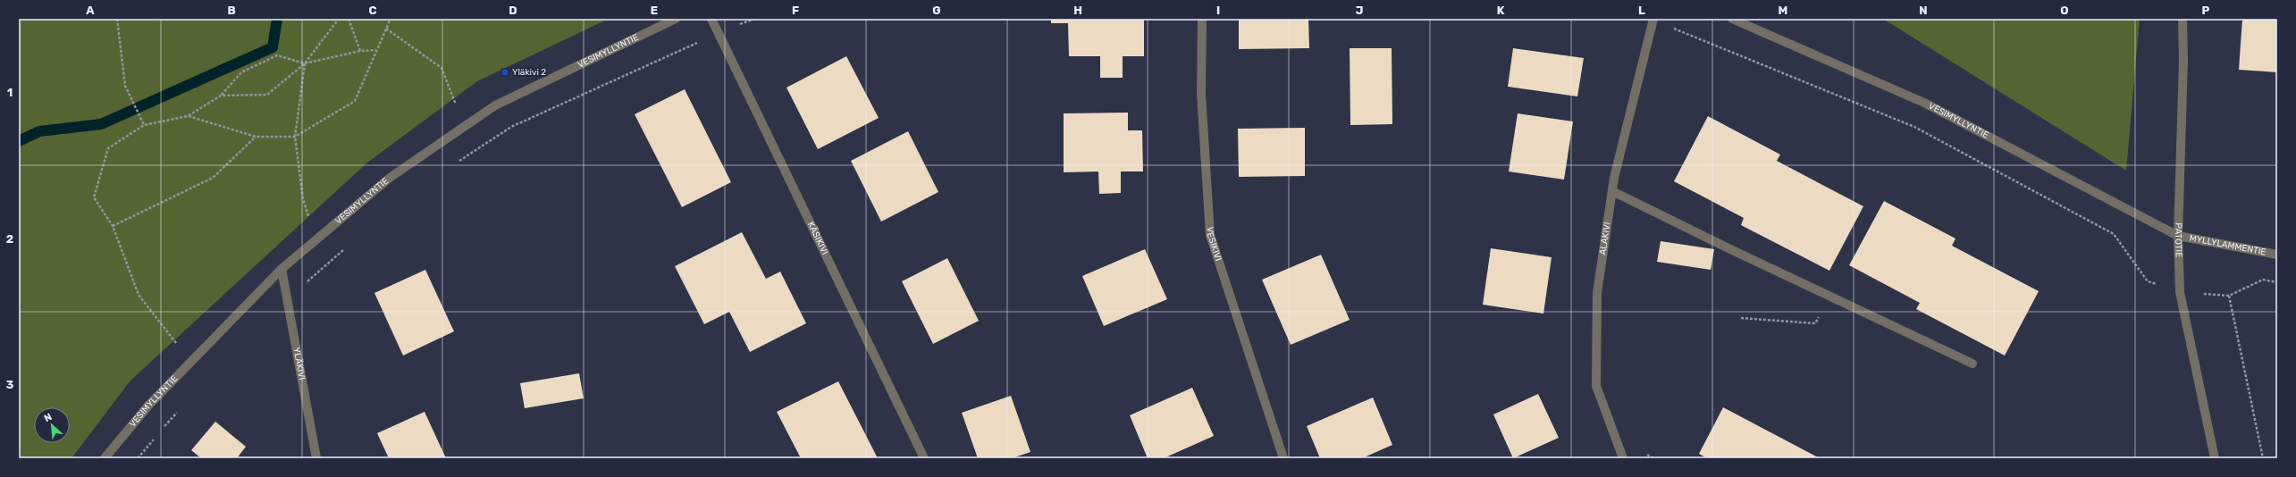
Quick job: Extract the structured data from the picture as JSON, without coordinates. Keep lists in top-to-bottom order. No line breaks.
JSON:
{"streets":{"street":["VESIMYLLYNTIE","KÄSIKIVI","ALAKIVI","PATOTIE","VESIKIVI","MYLLYLAMMENTIE","YLÄKIVI"]},"crossings":[["VESIMYLLYNTIE","PATOTIE"],["VESIMYLLYNTIE","MYLLYLAMMENTIE"],["VESIMYLLYNTIE","YLÄKIVI"],["PATOTIE","MYLLYLAMMENTIE"]],"places":{"transit":["Yläkivi 2"]},"north":"top left","grid":{"columns":["A","B","C","D","E","F","G","H","I","J","K","L","M","N","O","P"],"rows":["1","2","3"]}}
